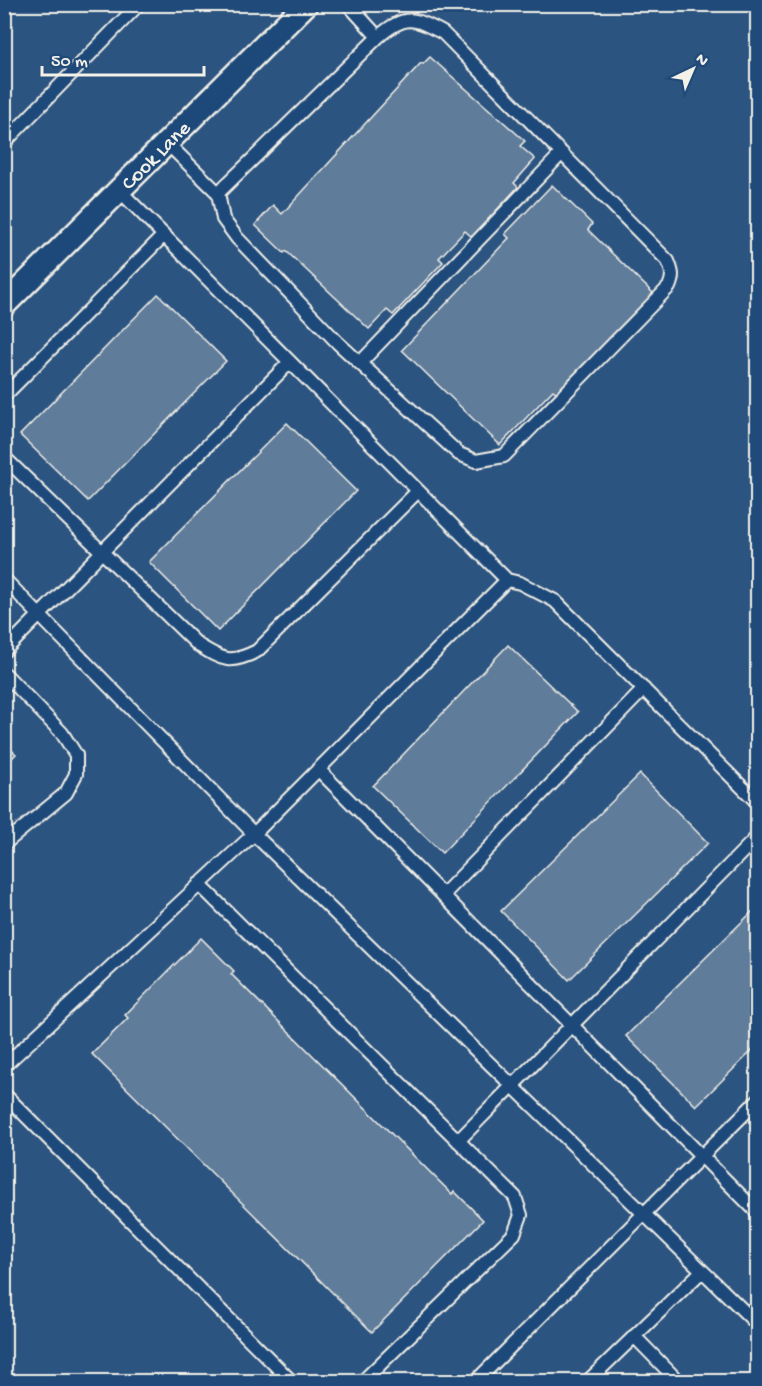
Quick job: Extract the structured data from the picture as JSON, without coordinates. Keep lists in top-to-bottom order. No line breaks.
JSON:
{"streets":{"street":["Cook Lane"]},"scale_bar":"50 m","north":"top right"}
